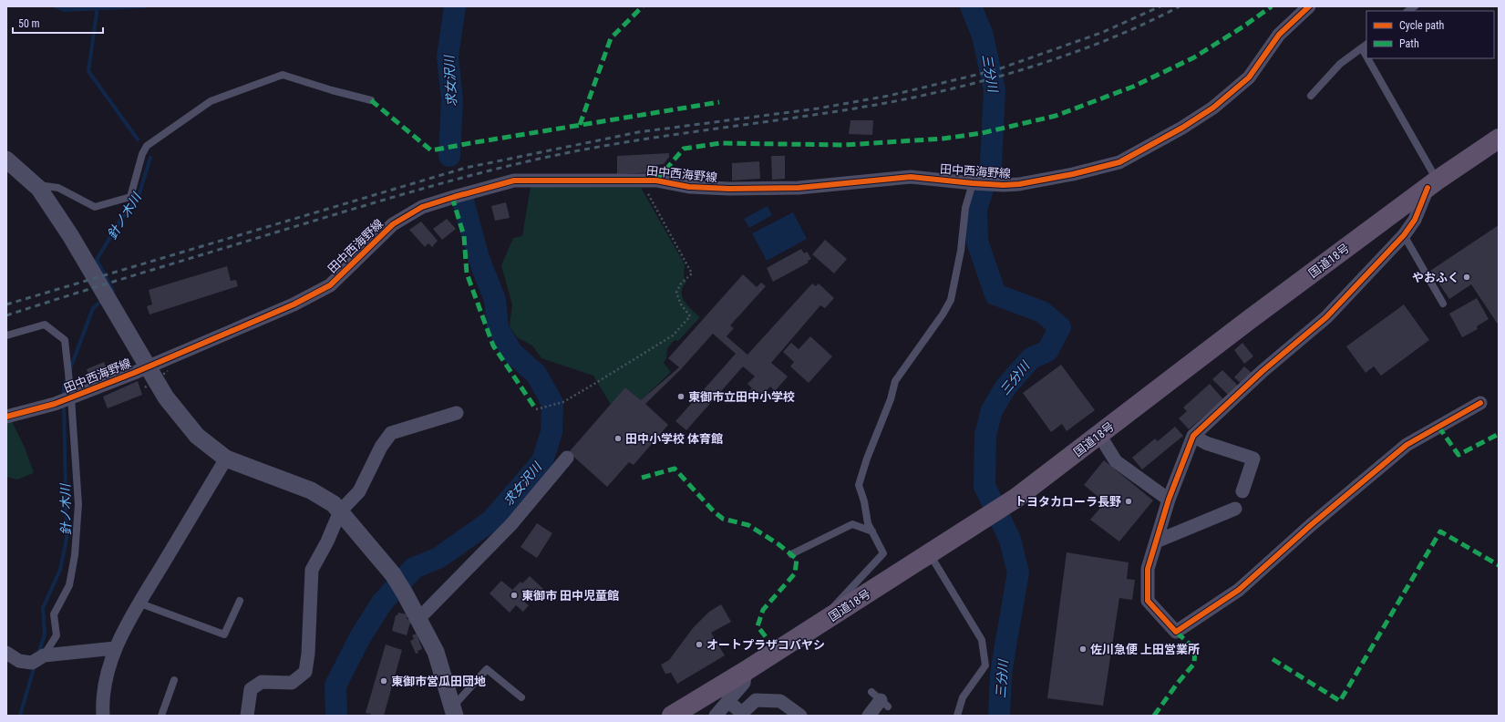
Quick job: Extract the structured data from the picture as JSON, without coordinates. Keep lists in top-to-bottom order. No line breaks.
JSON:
{"streets":{"highway":["国道18号"],"street":["田中西海野線"]},"water":["三分川","求女沢川","針ノ木川"],"places":["やおふく","東御市立田中小学校","田中小学校 体育館","トヨタカローラ長野","東御市 田中児童館","オートプラザコバヤシ","佐川急便 上田営業所","東御市営瓜田団地"],"legend":["Cycle path","Path"],"scale_bar":"50 m"}
